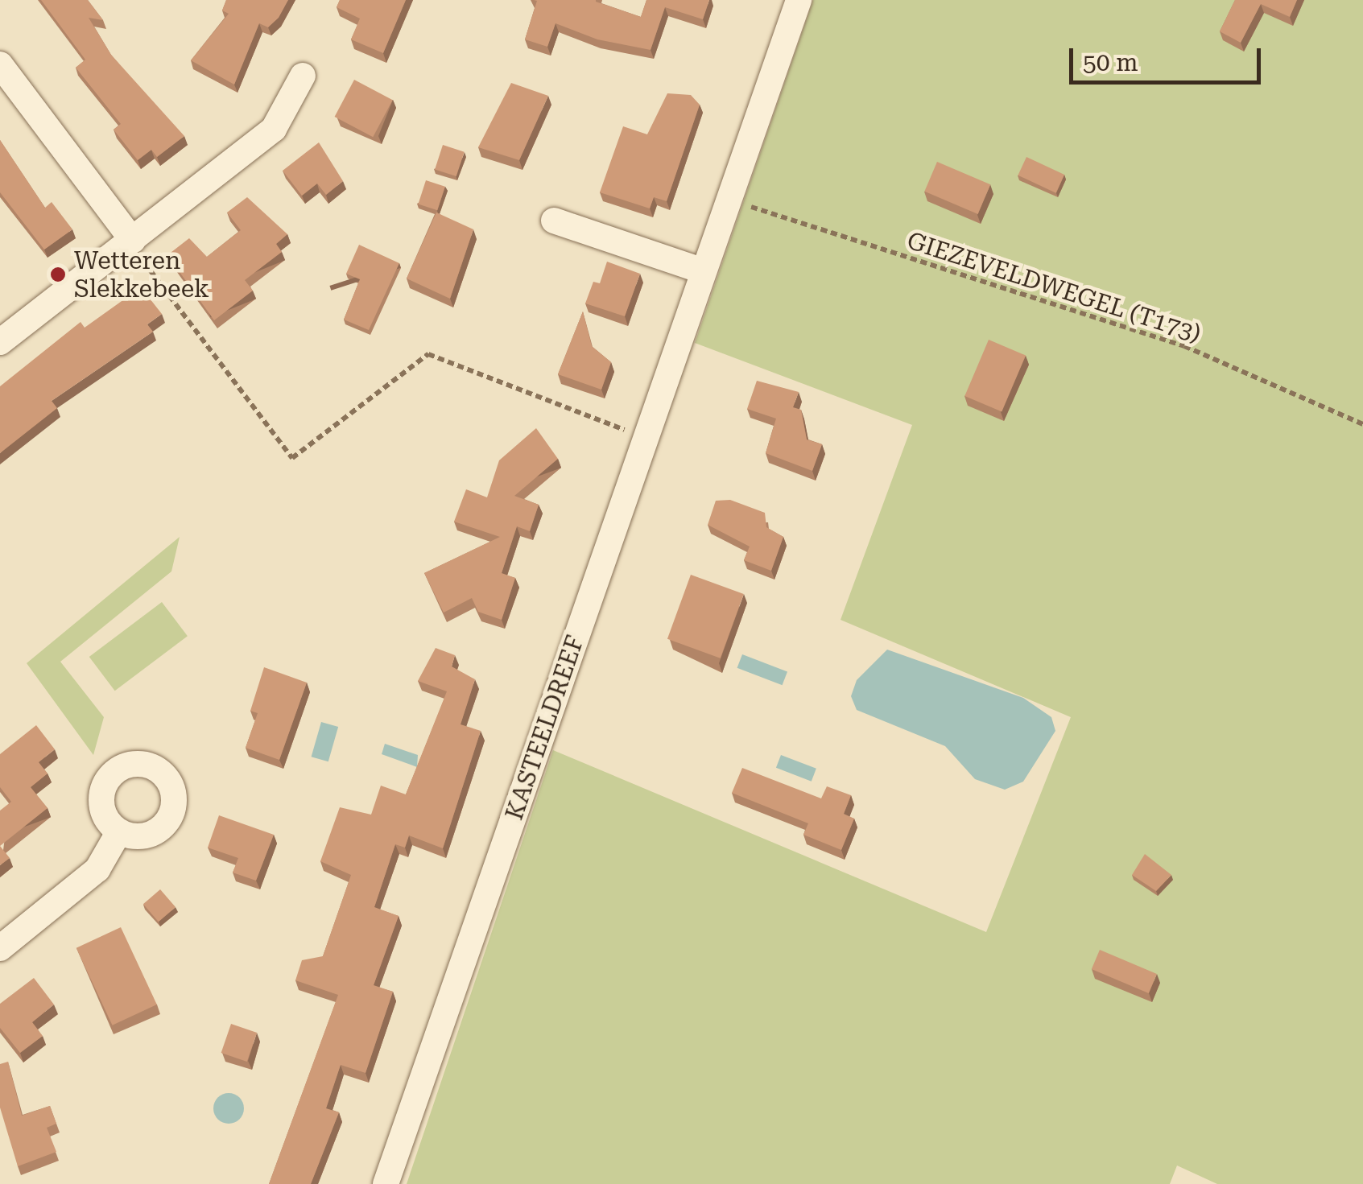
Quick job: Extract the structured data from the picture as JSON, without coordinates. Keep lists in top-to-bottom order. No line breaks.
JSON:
{"streets":{"street":["KASTEELDREEF"],"path":["GIEZEVELDWEGEL (T173)"]},"crossings":[["GIEZEVELDWEGEL (T173)","KASTEELDREEF"]],"places":["Wetteren Slekkebeek"],"scale_bar":"50 m"}
